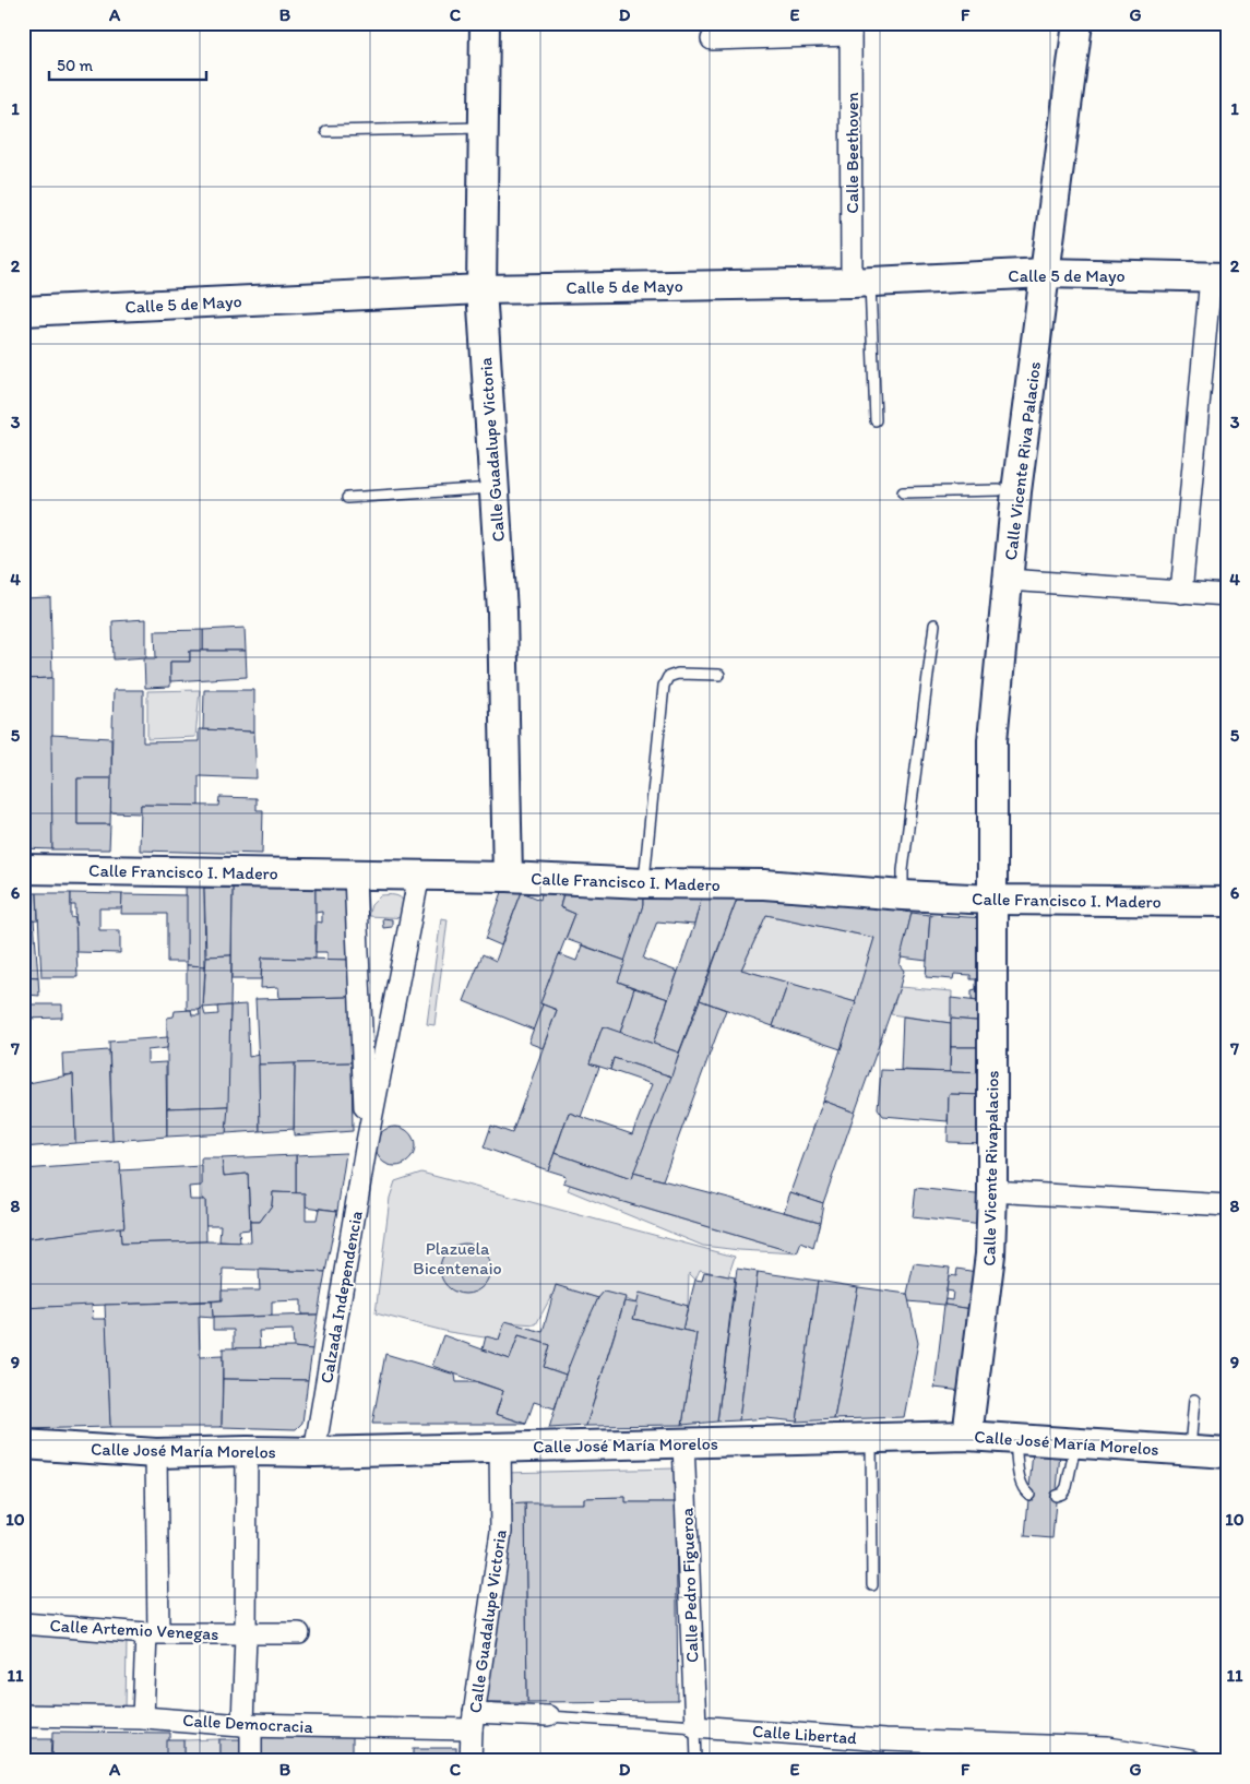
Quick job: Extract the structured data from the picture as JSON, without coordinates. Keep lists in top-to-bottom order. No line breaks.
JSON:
{"streets":{"main road":["Calle 5 de Mayo","Calle Guadalupe Victoria","Calle Vicente Riva Palacios","Calle Francisco I. Madero","Calle Vicente Rivapalacios","Calle José María Morelos"],"street":["Calle Beethoven","Calzada Independencia","Calle Pedro Figueroa","Calle Artemio Venegas","Calle Democracia","Calle Libertad"]},"crossings":[["Calle Beethoven","Calle 5 de Mayo"],["Calle 5 de Mayo","Calle Guadalupe Victoria"],["Calle 5 de Mayo","Calle Vicente Riva Palacios"],["Calle Guadalupe Victoria","Calle Francisco I. Madero"],["Calle Guadalupe Victoria","Calle José María Morelos"],["Calle Guadalupe Victoria","Calle Democracia"],["Calle Vicente Riva Palacios","Calle Francisco I. Madero"],["Calle Vicente Riva Palacios","Calle Vicente Rivapalacios"],["Calle Francisco I. Madero","Calle Vicente Rivapalacios"],["Calle Francisco I. Madero","Calzada Independencia"],["Calle Vicente Rivapalacios","Calle José María Morelos"],["Calzada Independencia","Calle José María Morelos"],["Calle José María Morelos","Calle Pedro Figueroa"],["Calle Pedro Figueroa","Calle Libertad"],["Calle Democracia","Calle Libertad"]],"parks":["Plazuela Bicentenaio"],"scale_bar":"50 m","grid":{"columns":["A","B","C","D","E","F","G"],"rows":["1","2","3","4","5","6","7","8","9","10","11"]}}
